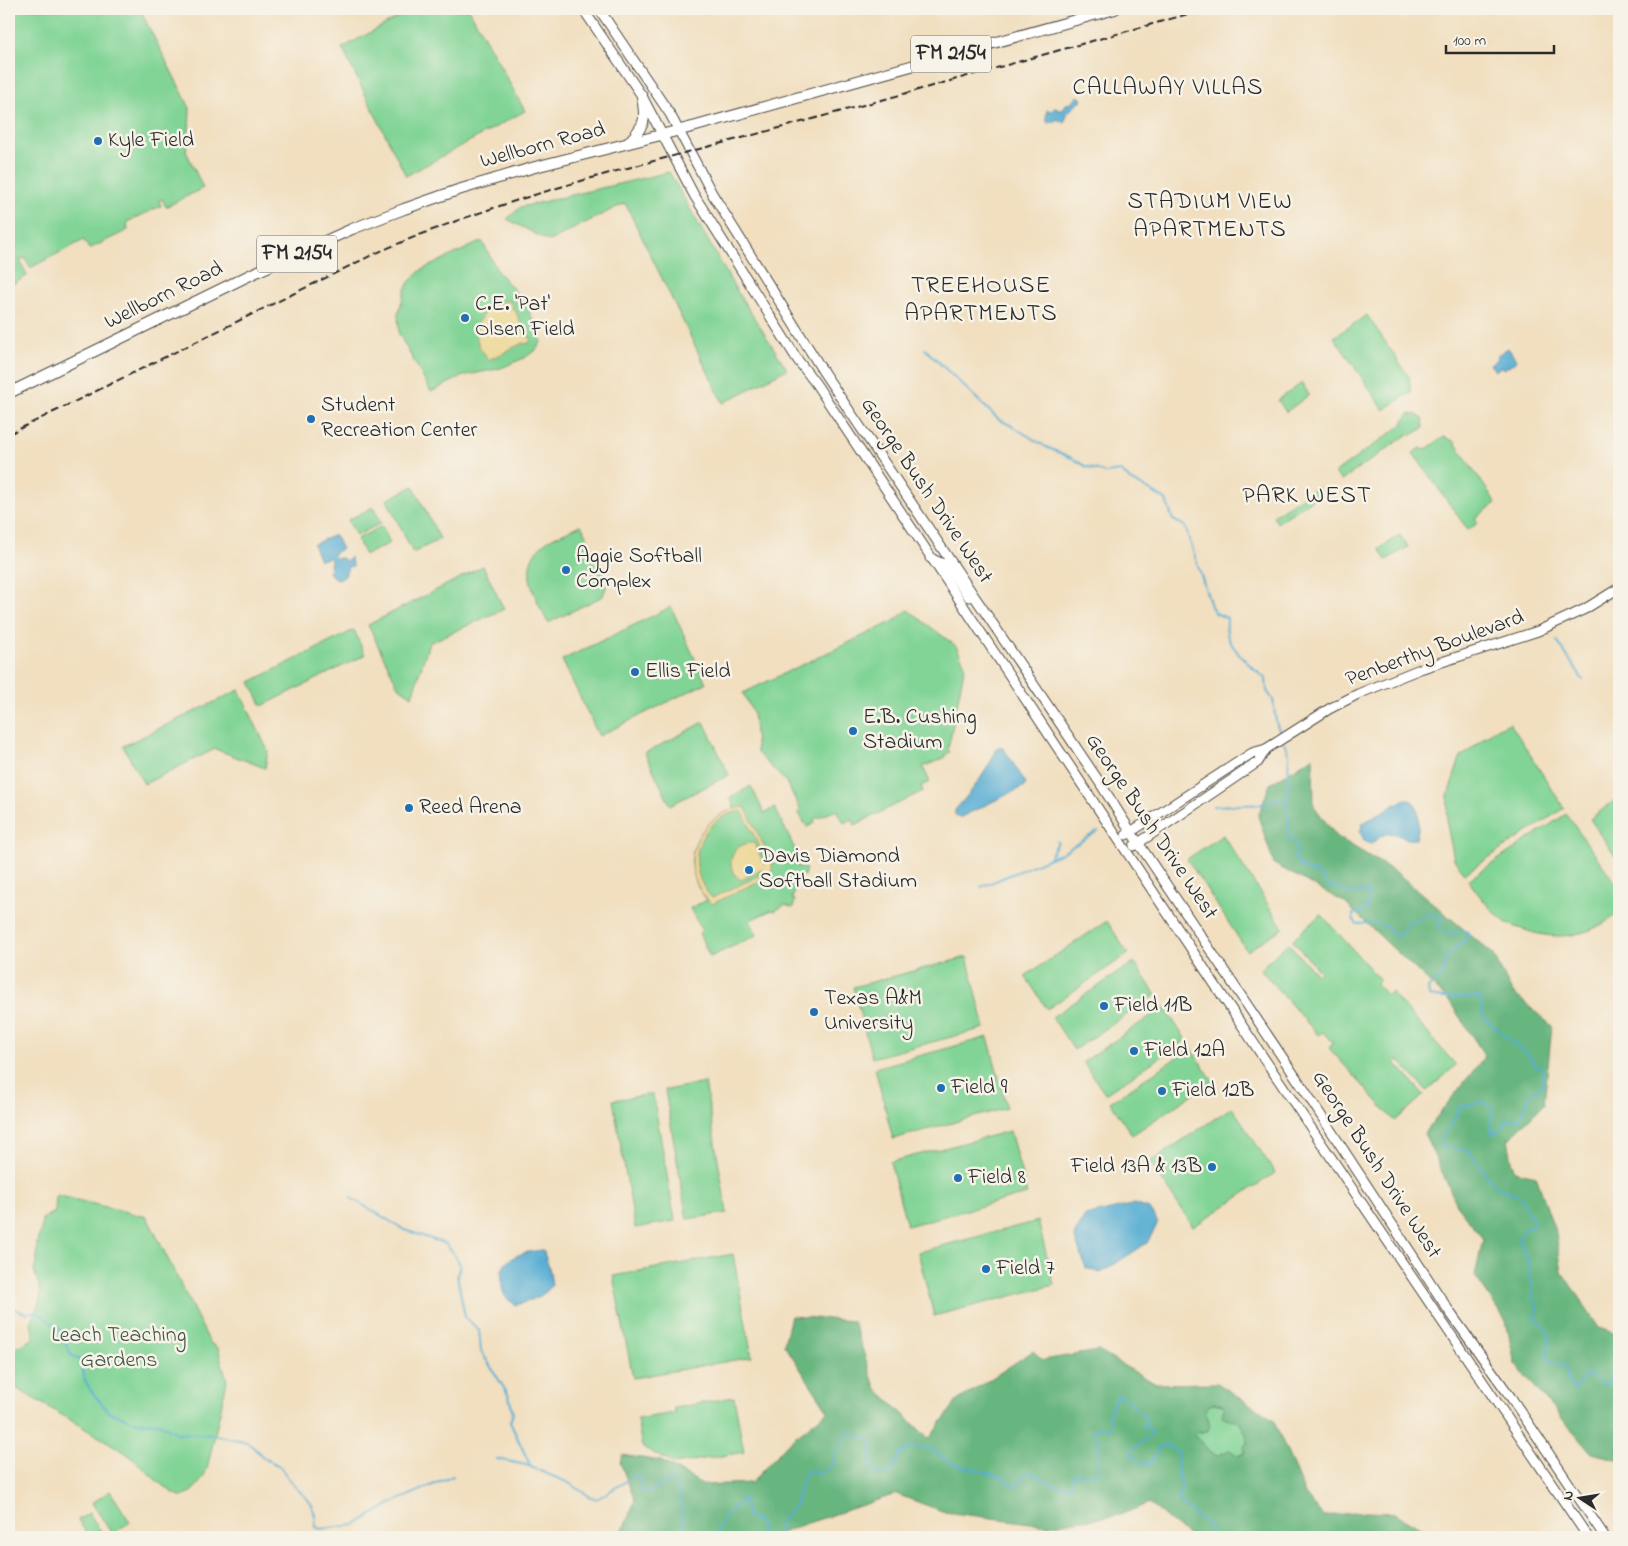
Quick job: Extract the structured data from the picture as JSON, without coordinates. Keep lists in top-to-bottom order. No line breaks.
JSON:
{"streets":{"main road":["FM 2154","Wellborn Road","George Bush Drive West","Penberthy Boulevard"]},"crossings":[["Wellborn Road","George Bush Drive West"],["George Bush Drive West","Penberthy Boulevard"]],"districts":["CALLAWAY VILLAS","STADIUM VIEW APARTMENTS","TREEHOUSE APARTMENTS","PARK WEST"],"parks":["Leach Teaching Gardens"],"places":["Kyle Field","C.E. 'Pat' Olsen Field","Student Recreation Center","Aggie Softball Complex","Ellis Field","E.B. Cushing Stadium","Reed Arena","Davis Diamond Softball Stadium","Field 11B","Texas A&M University","Field 12A","Field 9","Field 12B","Field 13A & 13B","Field 8","Field 7"],"scale_bar":"100 m","north":"left"}
